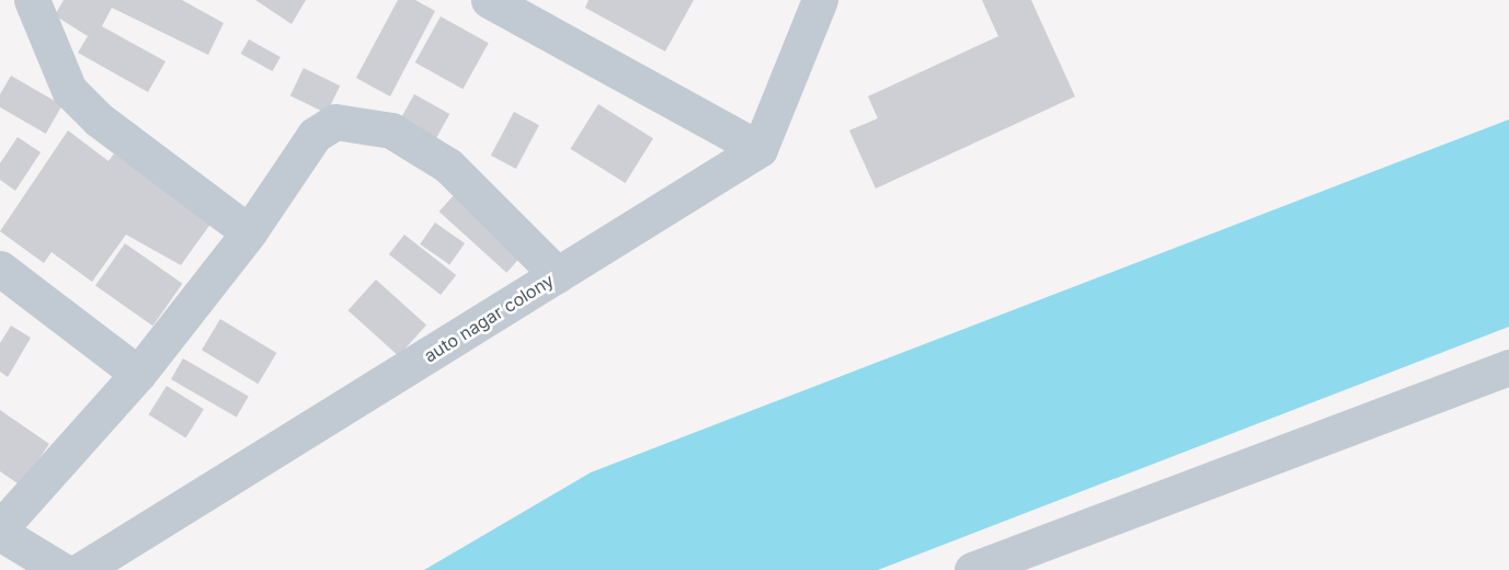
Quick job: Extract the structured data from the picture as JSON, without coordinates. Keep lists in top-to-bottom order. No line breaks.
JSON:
{"streets":{"street":["auto nagar colony"]}}
